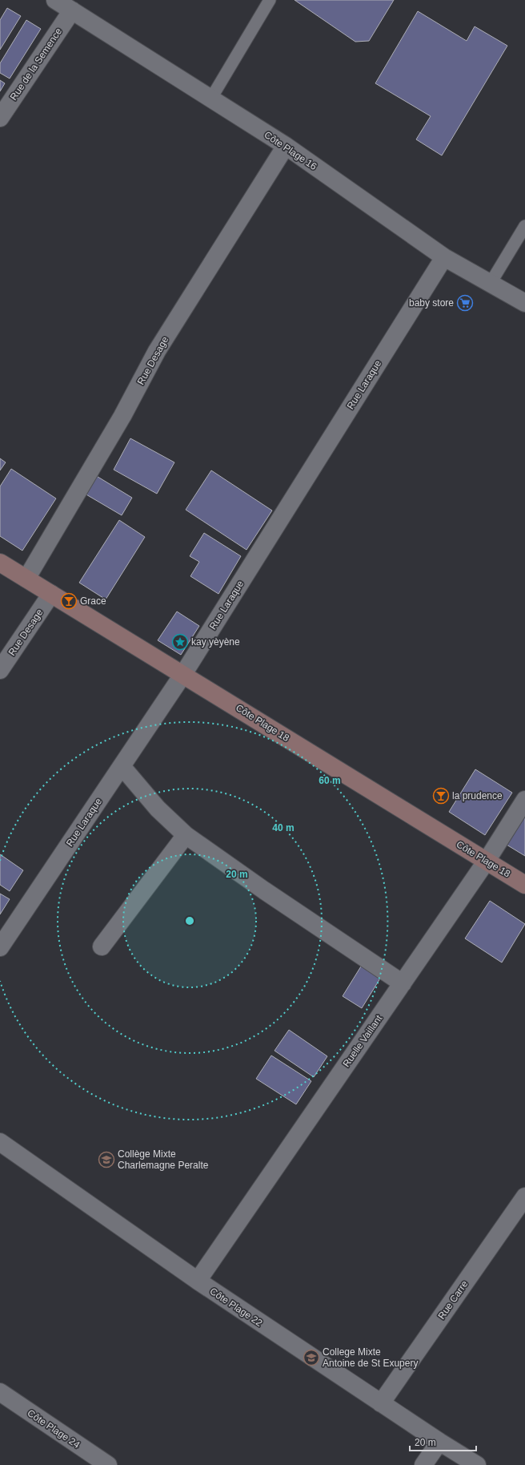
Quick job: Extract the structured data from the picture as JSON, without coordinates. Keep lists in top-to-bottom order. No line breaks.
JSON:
{"streets":{"street":["Rue de la Semence","Côte Plage 16","Rue Desage","Rue Laraque","Côte Plage 18","Ruelle Vaillant","Rue Carre","Côte Plage 22","Côte Plage 24"]},"crossings":[["Rue de la Semence","Côte Plage 16"],["Côte Plage 16","Rue Desage"],["Côte Plage 16","Rue Laraque"],["Rue Desage","Côte Plage 18"],["Rue Laraque","Côte Plage 18"],["Côte Plage 18","Ruelle Vaillant"],["Ruelle Vaillant","Côte Plage 22"],["Rue Carre","Côte Plage 22"]],"places":{"supermarket":["baby store"],"bar":["Grace","la prudence"],"place":["kay yèyène"],"school or university":["Collège Mixte Charlemagne Peralte","College Mixte Antoine de St Exupery"]},"scale_bar":"20 m","rings":["60 m","40 m","20 m"]}
